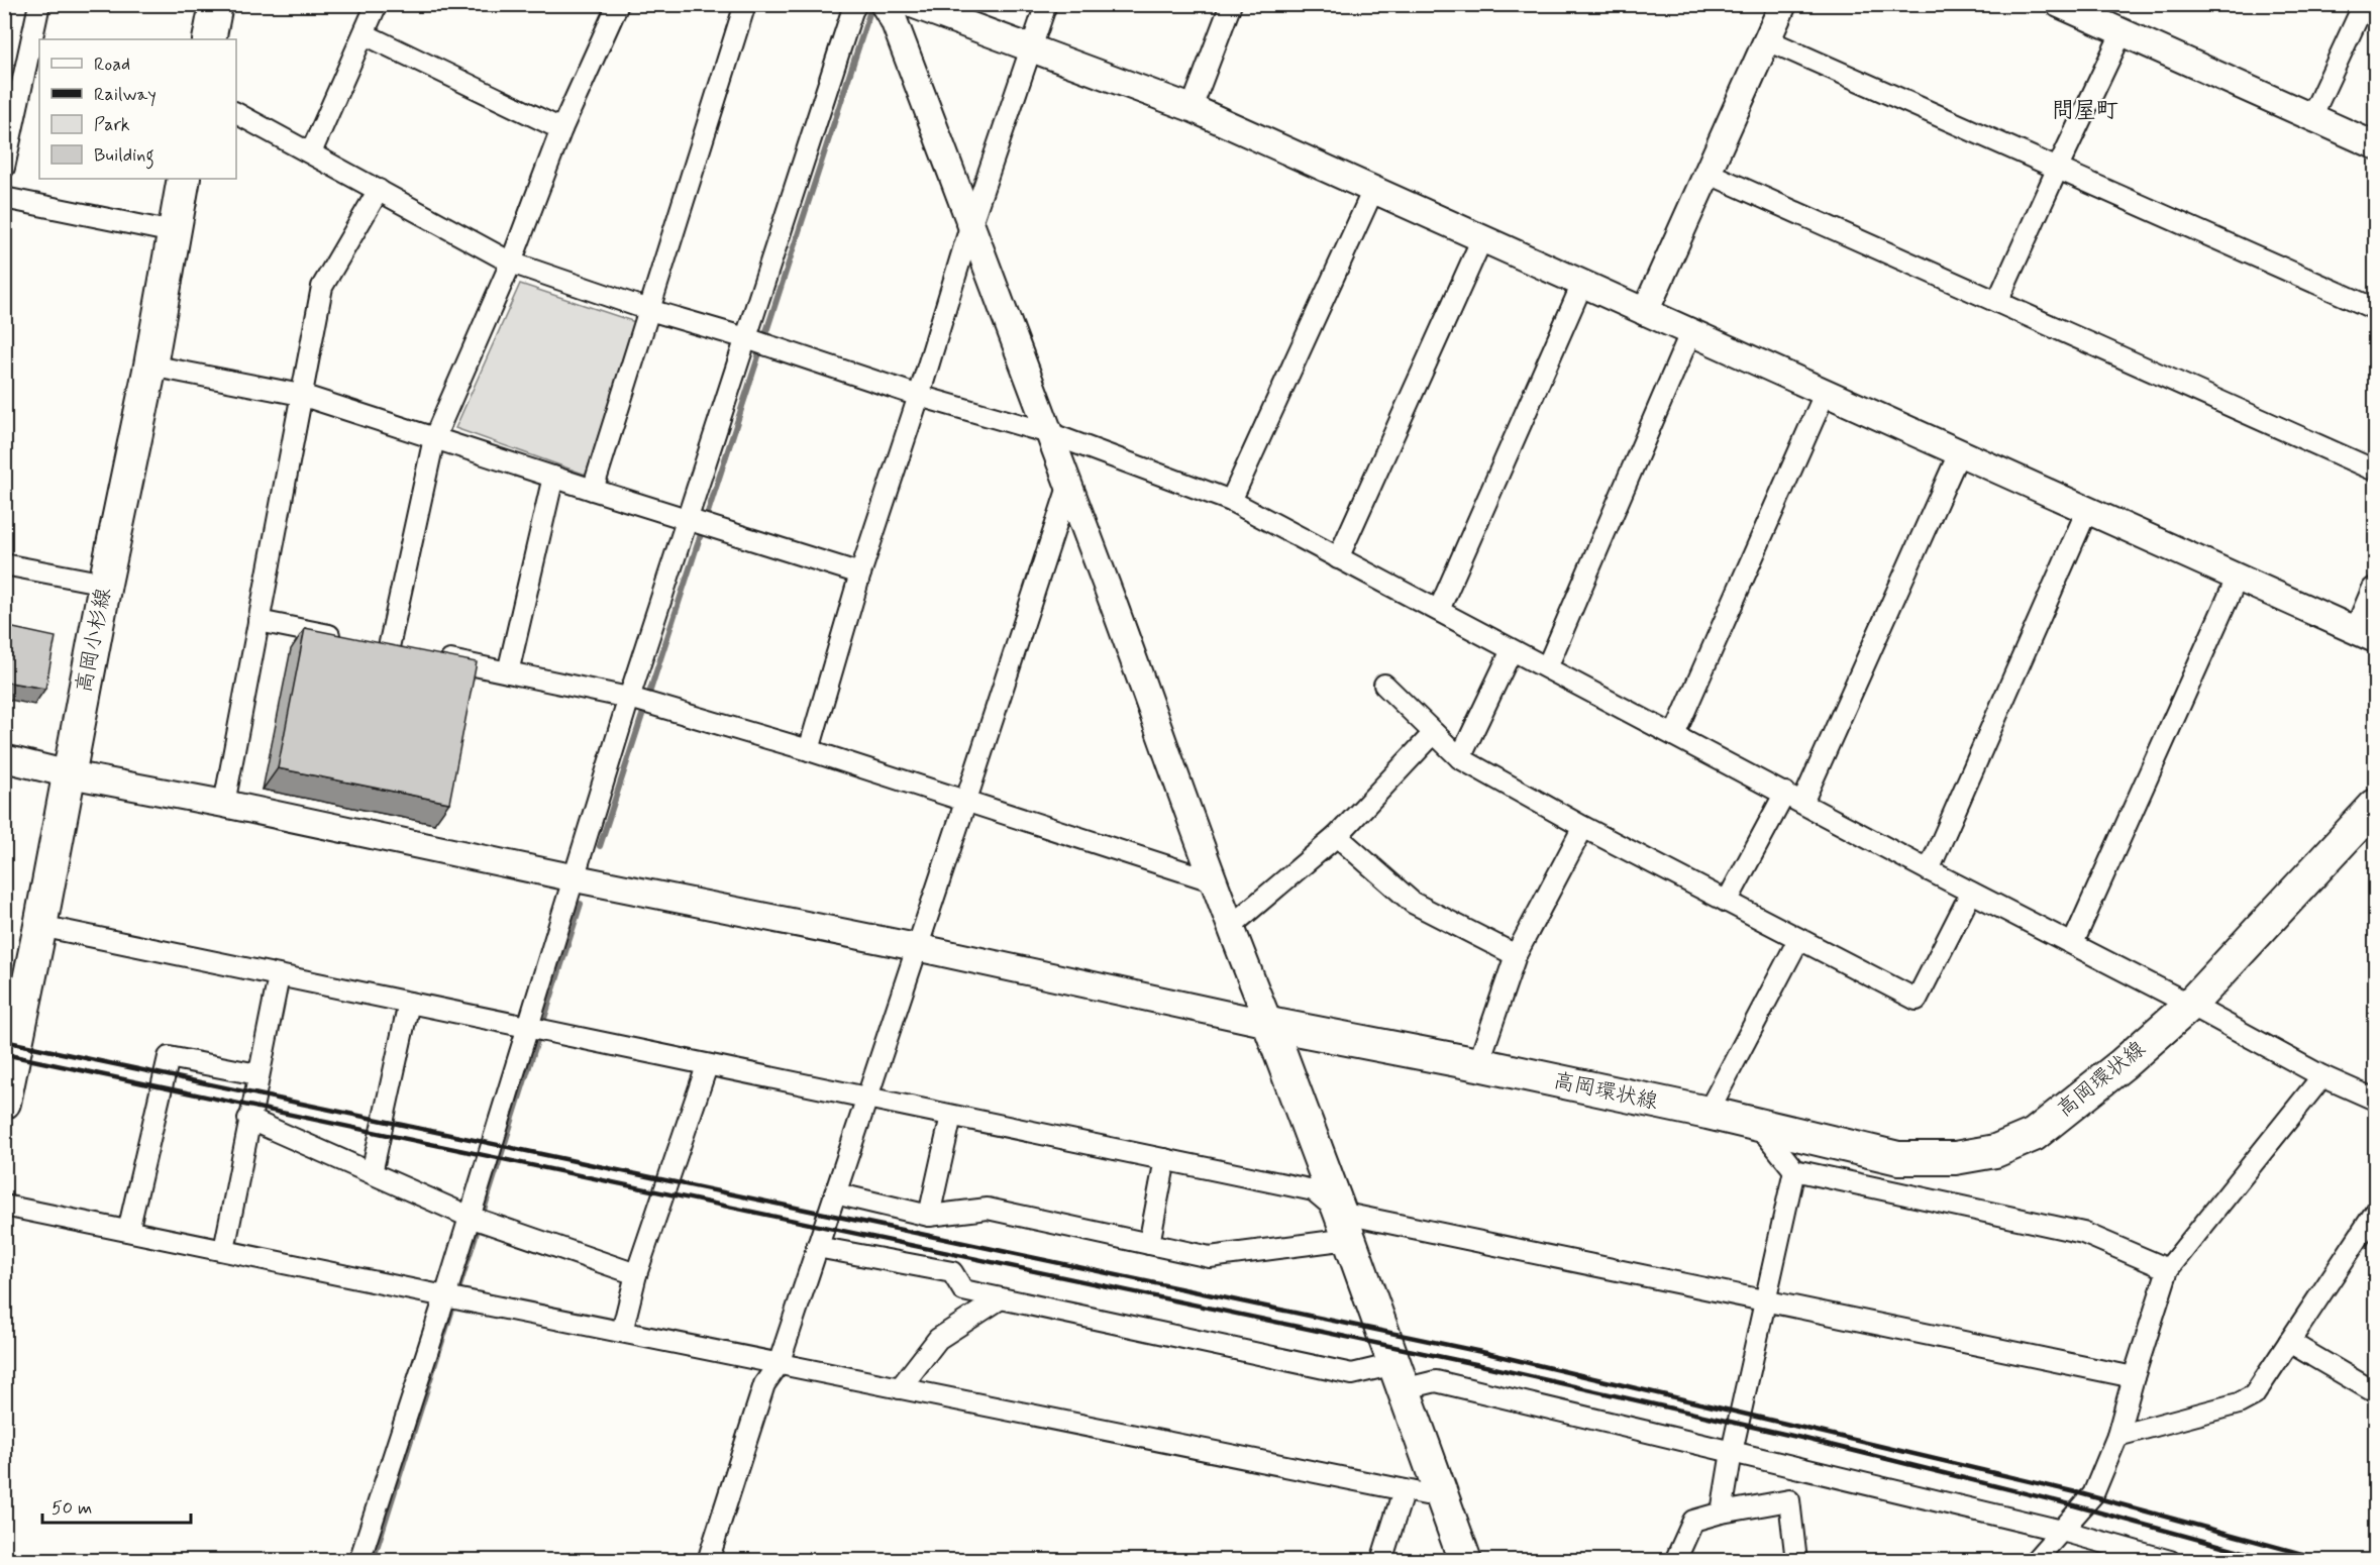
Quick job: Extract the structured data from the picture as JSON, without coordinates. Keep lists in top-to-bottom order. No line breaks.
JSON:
{"streets":{"main road":["高岡小杉線","高岡環状線"]},"districts":["問屋町"],"legend":["Road","Railway","Park","Building"],"scale_bar":"50 m"}
